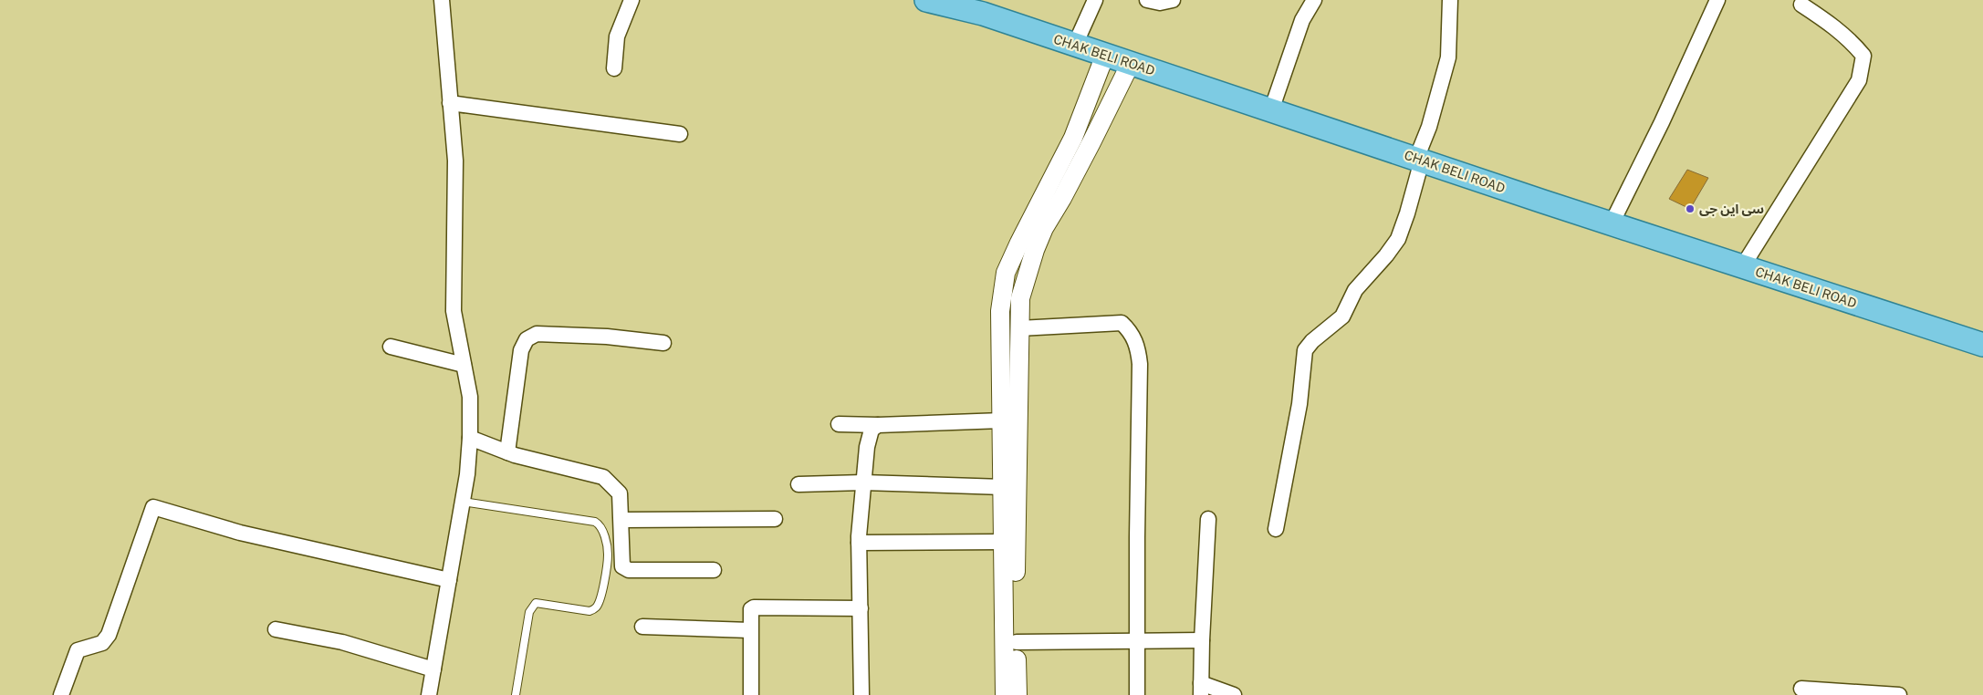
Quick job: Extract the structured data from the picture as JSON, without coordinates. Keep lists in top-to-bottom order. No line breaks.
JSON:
{"streets":{"main road":["CHAK BELI ROAD"]},"places":["سی این جی"]}
